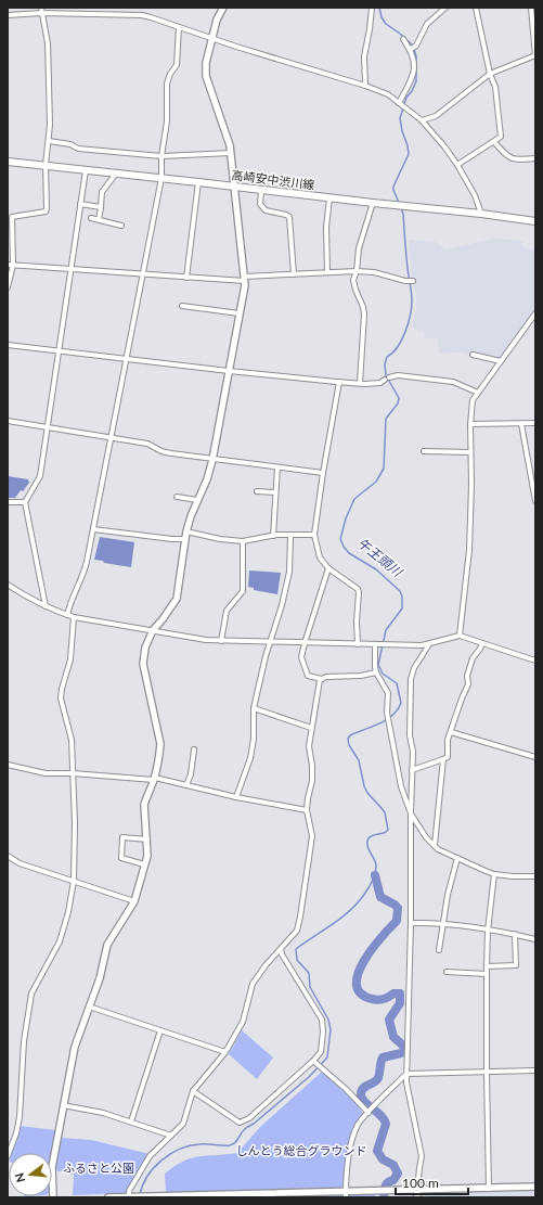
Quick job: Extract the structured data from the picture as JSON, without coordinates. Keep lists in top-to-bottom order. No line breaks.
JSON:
{"streets":{"main road":["高崎安中渋川線"]},"water":["午王頭川"],"parks":["しんとう総合グラウンド","ふるさと公園"],"scale_bar":"100 m","north":"left"}
